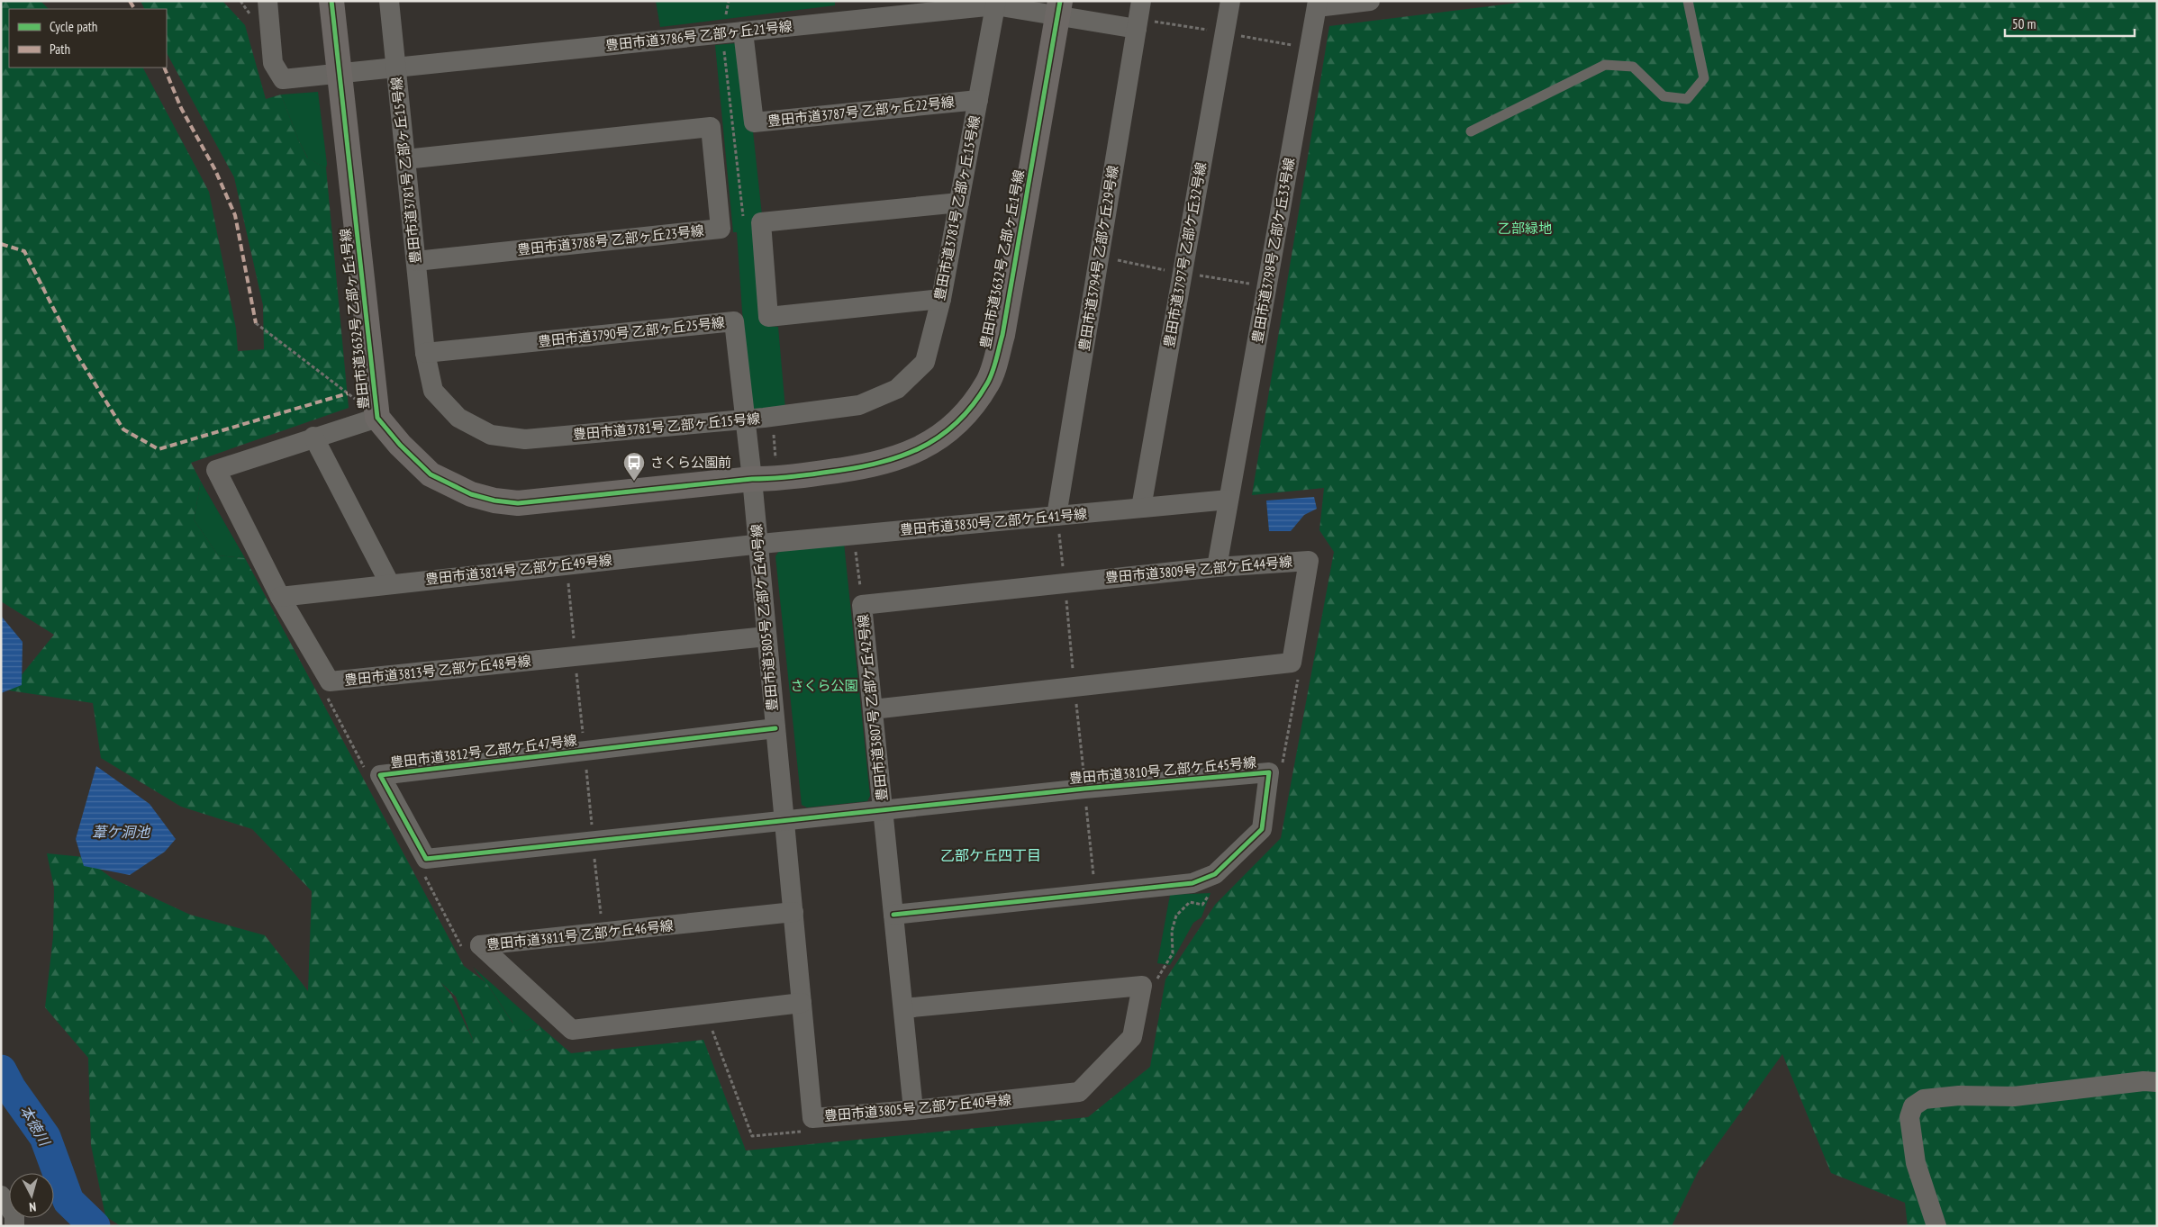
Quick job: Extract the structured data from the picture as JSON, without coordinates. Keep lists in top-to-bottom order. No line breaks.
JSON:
{"streets":{"street":["豊田市道3786号 乙部ヶ丘21号線","豊田市道3787号 乙部ヶ丘22号線","豊田市道3781号 乙部ヶ丘15号線","豊田市道3788号 乙部ヶ丘23号線","豊田市道3798号 乙部ケ丘33号線","豊田市道3797号 乙部ケ丘32号線","豊田市道3794号 乙部ケ丘29号線","豊田市道3632号 乙部ヶ丘1号線","豊田市道3790号 乙部ヶ丘25号線","豊田市道3830号 乙部ケ丘41号線","豊田市道3814号 乙部ケ丘49号線","豊田市道3809号 乙部ケ丘44号線","豊田市道3805号 乙部ケ丘40号線","豊田市道3813号 乙部ケ丘48号線","豊田市道3807号 乙部ケ丘42号線","豊田市道3812号 乙部ケ丘47号線","豊田市道3810号 乙部ケ丘45号線","豊田市道3811号 乙部ケ丘46号線"]},"crossings":[["豊田市道3786号 乙部ヶ丘21号線","豊田市道3787号 乙部ヶ丘22号線"],["豊田市道3786号 乙部ヶ丘21号線","豊田市道3781号 乙部ヶ丘15号線"],["豊田市道3786号 乙部ヶ丘21号線","豊田市道3794号 乙部ケ丘29号線"],["豊田市道3786号 乙部ヶ丘21号線","豊田市道3632号 乙部ヶ丘1号線"],["豊田市道3787号 乙部ヶ丘22号線","豊田市道3781号 乙部ヶ丘15号線"],["豊田市道3781号 乙部ヶ丘15号線","豊田市道3788号 乙部ヶ丘23号線"],["豊田市道3781号 乙部ヶ丘15号線","豊田市道3790号 乙部ヶ丘25号線"],["豊田市道3798号 乙部ケ丘33号線","豊田市道3830号 乙部ケ丘41号線"],["豊田市道3798号 乙部ケ丘33号線","豊田市道3809号 乙部ケ丘44号線"],["豊田市道3797号 乙部ケ丘32号線","豊田市道3830号 乙部ケ丘41号線"],["豊田市道3794号 乙部ケ丘29号線","豊田市道3830号 乙部ケ丘41号線"],["豊田市道3632号 乙部ヶ丘1号線","豊田市道3790号 乙部ヶ丘25号線"],["豊田市道3632号 乙部ヶ丘1号線","豊田市道3805号 乙部ケ丘40号線"],["豊田市道3632号 乙部ヶ丘1号線","豊田市道3813号 乙部ケ丘48号線"],["豊田市道3790号 乙部ヶ丘25号線","豊田市道3805号 乙部ケ丘40号線"],["豊田市道3830号 乙部ケ丘41号線","豊田市道3814号 乙部ケ丘49号線"],["豊田市道3830号 乙部ケ丘41号線","豊田市道3805号 乙部ケ丘40号線"],["豊田市道3814号 乙部ケ丘49号線","豊田市道3805号 乙部ケ丘40号線"],["豊田市道3814号 乙部ケ丘49号線","豊田市道3813号 乙部ケ丘48号線"],["豊田市道3809号 乙部ケ丘44号線","豊田市道3807号 乙部ケ丘42号線"],["豊田市道3805号 乙部ケ丘40号線","豊田市道3813号 乙部ケ丘48号線"],["豊田市道3805号 乙部ケ丘40号線","豊田市道3807号 乙部ケ丘42号線"],["豊田市道3805号 乙部ケ丘40号線","豊田市道3812号 乙部ケ丘47号線"],["豊田市道3805号 乙部ケ丘40号線","豊田市道3810号 乙部ケ丘45号線"],["豊田市道3805号 乙部ケ丘40号線","豊田市道3811号 乙部ケ丘46号線"],["豊田市道3807号 乙部ケ丘42号線","豊田市道3810号 乙部ケ丘45号線"],["豊田市道3812号 乙部ケ丘47号線","豊田市道3810号 乙部ケ丘45号線"]],"districts":["乙部ケ丘四丁目"],"water":["葦ケ洞池","本徳川"],"parks":["乙部緑地","さくら公園"],"places":{"bus stop":["さくら公園前"]},"legend":["Cycle path","Path"],"scale_bar":"50 m","north":"bottom"}
